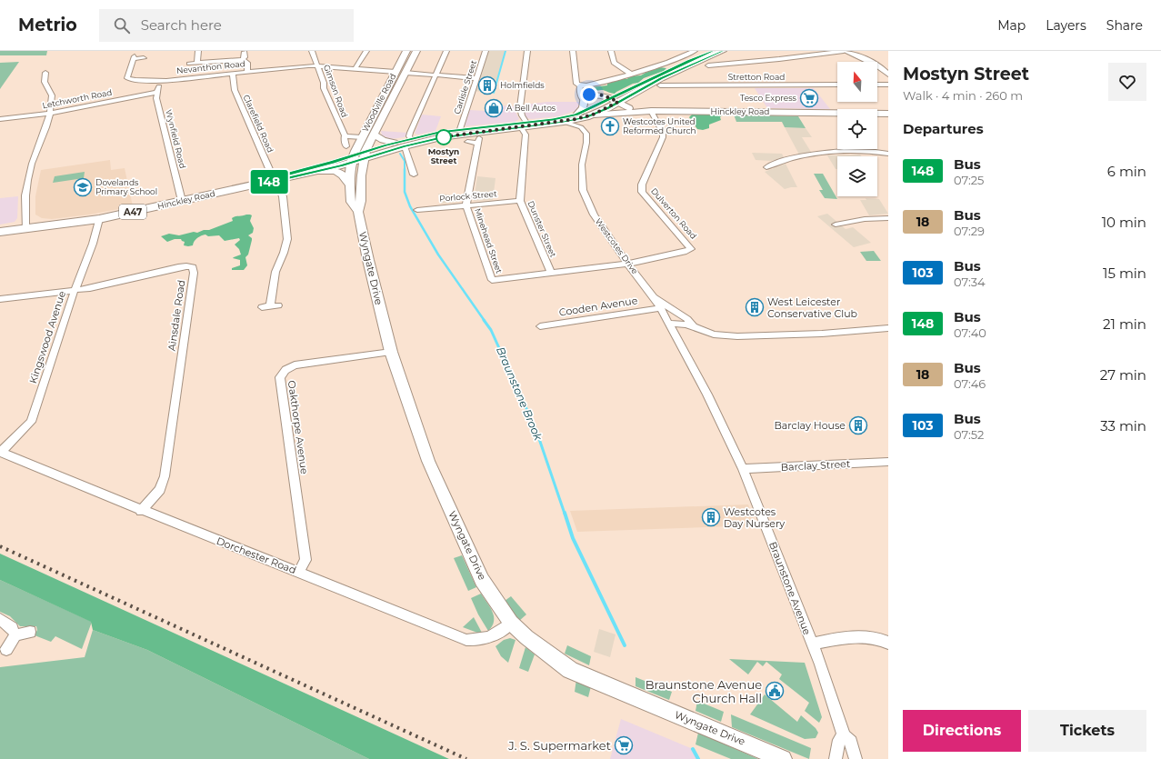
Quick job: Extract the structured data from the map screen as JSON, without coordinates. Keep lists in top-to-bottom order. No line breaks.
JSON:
{"streets":{"main road":["Hinckley Road","A47"],"street":["Nevanthon Road","Stretton Road","Carlisle Street","Gimson Road","Letchworth Road","Woodville Road","Clarefield Road","Wynfield Road","Porlock Street","Dulverton Road","Dunster Street","Minehead Street","Westcotes Drive","Wyngate Drive","Cooden Avenue","Ainsdale Road","Kingswood Avenue","Oakthorpe Avenue","Barclay Street","Dorchester Road","Braunstone Avenue"]},"crossings":[["Nevanthon Road","Carlisle Street"],["Nevanthon Road","Gimson Road"],["Nevanthon Road","Woodville Road"],["Nevanthon Road","Clarefield Road"],["Carlisle Street","Hinckley Road"],["Letchworth Road","Wynfield Road"],["Woodville Road","Hinckley Road"],["Woodville Road","Wyngate Drive"],["Hinckley Road","Clarefield Road"],["Hinckley Road","Wynfield Road"],["Hinckley Road","A47"],["Hinckley Road","Dulverton Road"],["Hinckley Road","Dunster Street"],["Hinckley Road","Westcotes Drive"],["Hinckley Road","Wyngate Drive"],["Hinckley Road","Kingswood Avenue"],["Porlock Street","Dunster Street"],["Porlock Street","Minehead Street"],["Dulverton Road","Dunster Street"],["Dulverton Road","Minehead Street"],["Dulverton Road","Westcotes Drive"],["Westcotes Drive","Cooden Avenue"],["Westcotes Drive","Braunstone Avenue"],["Wyngate Drive","Oakthorpe Avenue"],["Wyngate Drive","Dorchester Road"],["Cooden Avenue","Braunstone Avenue"],["Ainsdale Road","Kingswood Avenue"],["Ainsdale Road","Dorchester Road"],["Kingswood Avenue","Dorchester Road"],["Oakthorpe Avenue","Dorchester Road"],["Barclay Street","Braunstone Avenue"]],"water":["Braunstone Brook"],"places":{"building":["Holmfields","West Leicester Conservative Club","Barclay House","Westcotes Day Nursery"],"supermarket":["Tesco Express","J. S. Supermarket"],"shop":["A Bell Autos"],"church":["Westcotes United Reformed Church"],"other":["Mostyn Street"],"school or university":["Dovelands Primary School"],"public building":["Braunstone Avenue Church Hall"]},"lines":["bus line 148"],"north":"top","page":{"header":"Metrio","search":"Search here","nav":["Map","Layers","Share"],"on_map":"148","heading":[["Mostyn Street","Walk · 4 min · 260 m"],"Departures"],"list":[{"mark":"148","name":"Bus","note":"07:25","value":"6 min"},{"mark":"18","name":"Bus","note":"07:29","value":"10 min"},{"mark":"103","name":"Bus","note":"07:34","value":"15 min"},{"mark":"148","name":"Bus","note":"07:40","value":"21 min"},{"mark":"18","name":"Bus","note":"07:46","value":"27 min"},{"mark":"103","name":"Bus","note":"07:52","value":"33 min"}],"buttons":["Directions","Tickets"]}}
